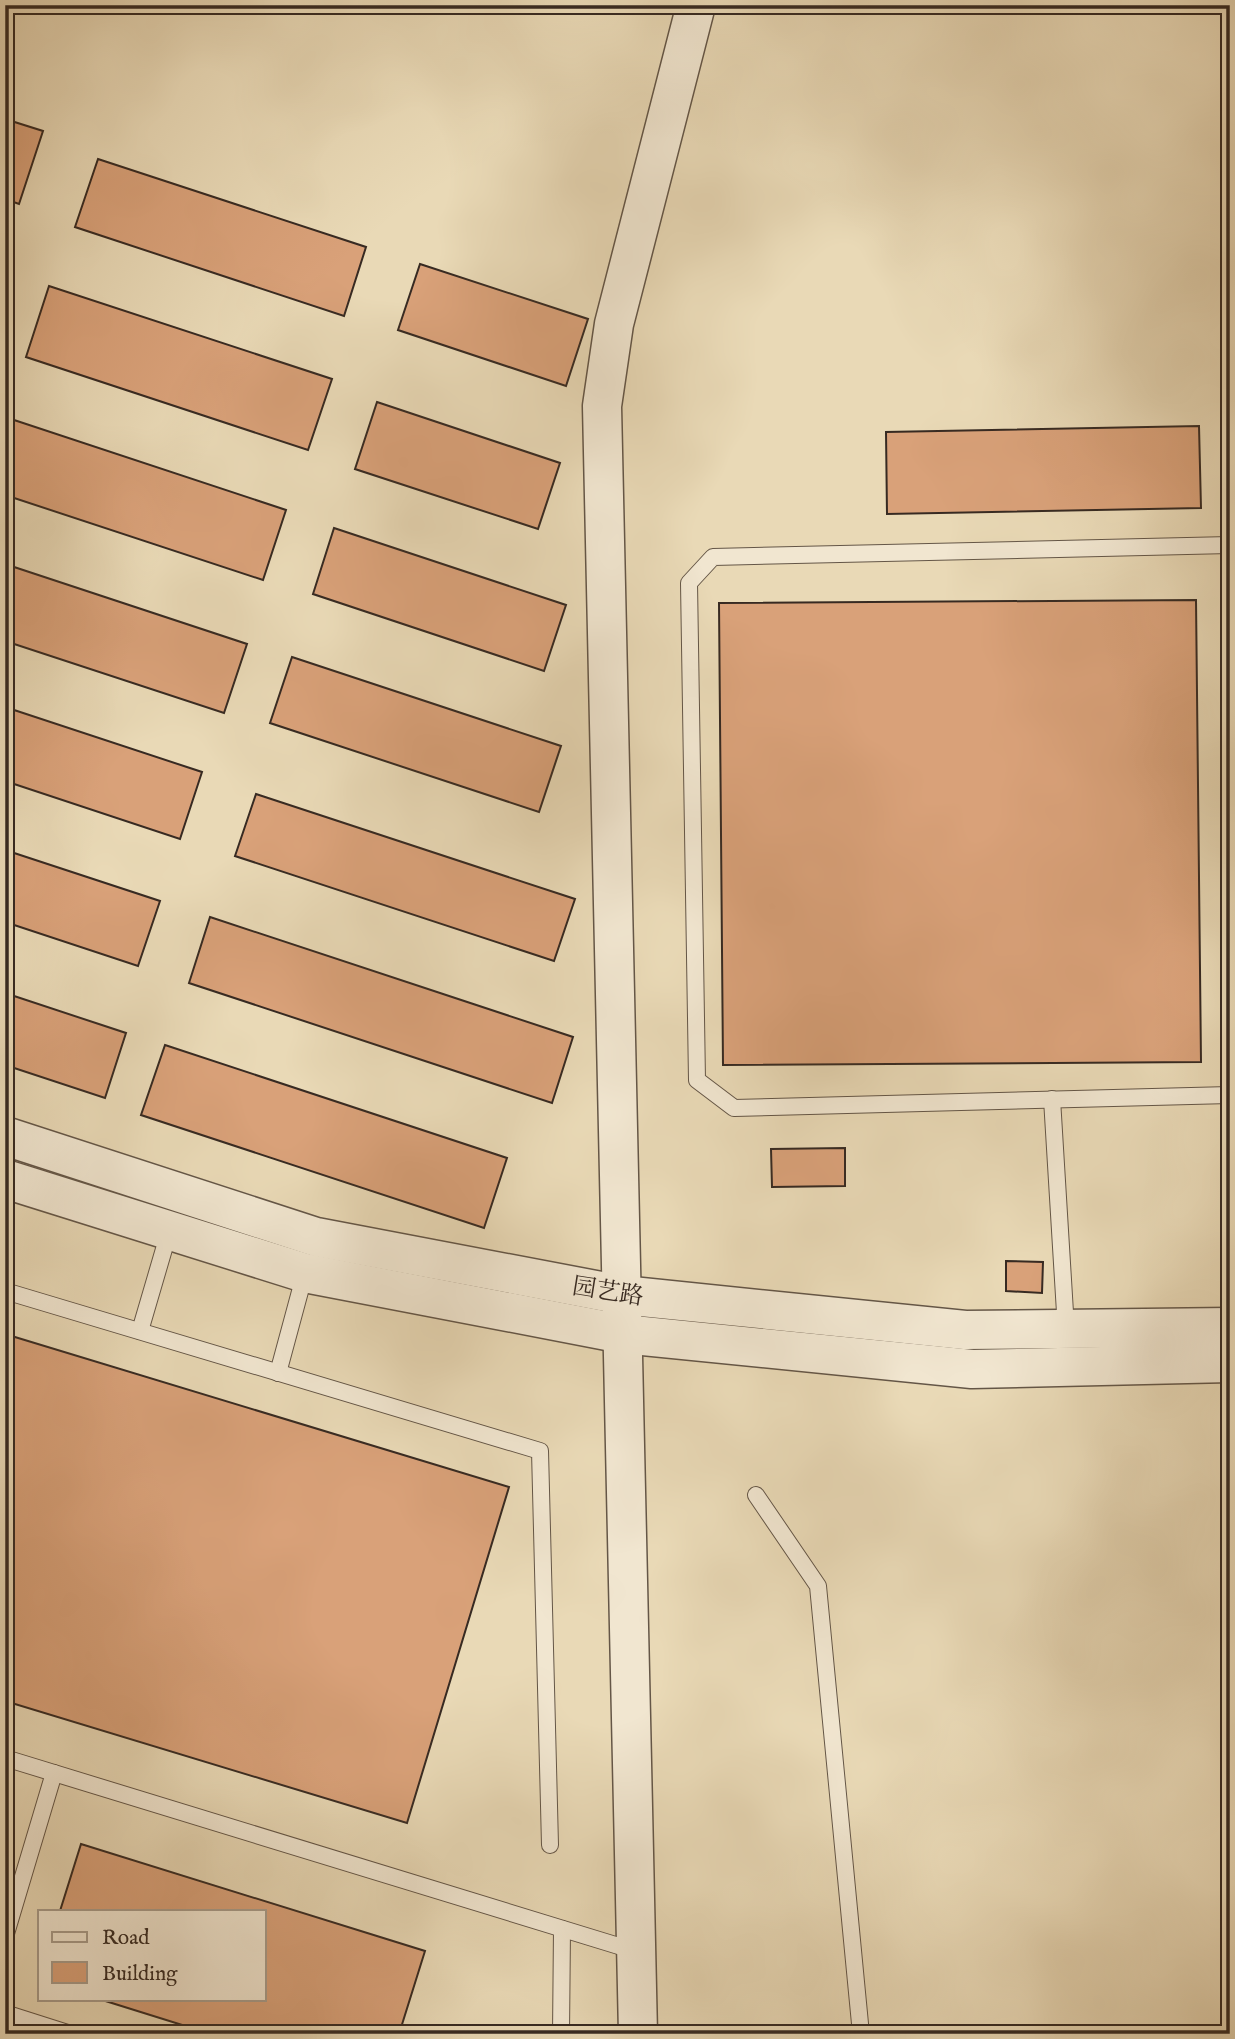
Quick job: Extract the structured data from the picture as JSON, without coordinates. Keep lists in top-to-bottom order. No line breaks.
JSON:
{"streets":{"street":["园艺路"]},"legend":["Road","Building"]}
